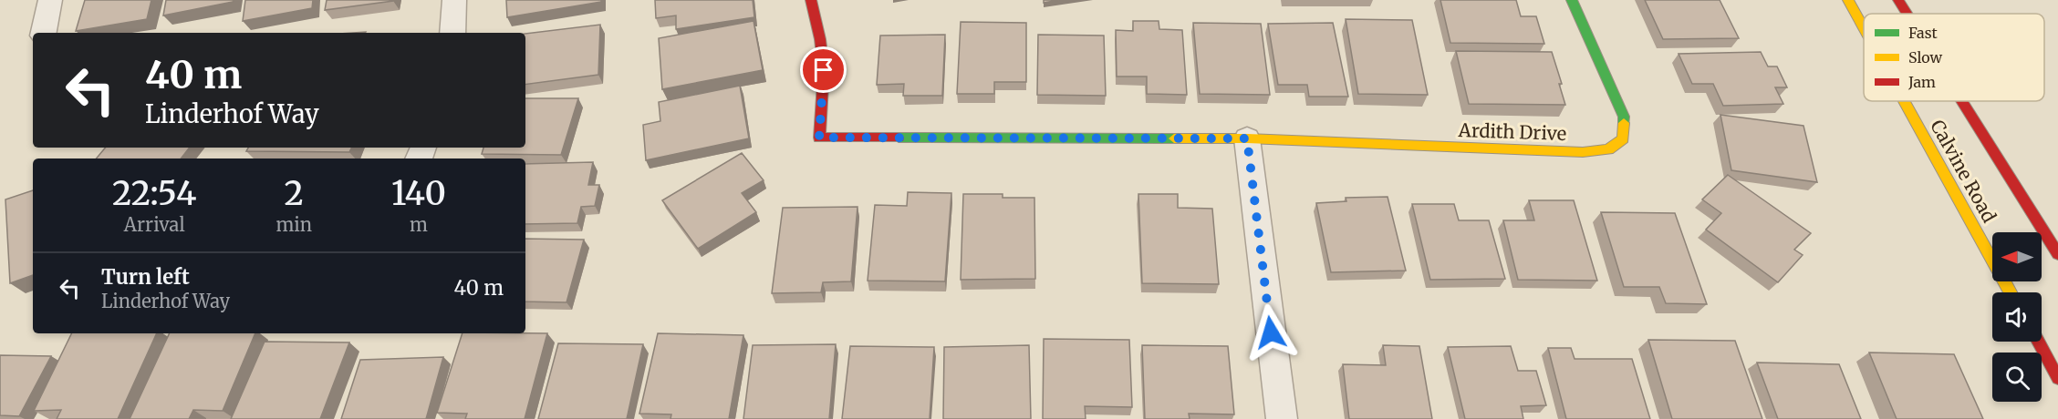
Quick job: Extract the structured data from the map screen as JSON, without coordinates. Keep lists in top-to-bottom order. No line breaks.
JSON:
{"streets":{"street":["Ardith Drive","Calvine Road"]},"legend":["Fast","Slow","Jam"],"north":"left","page":{"turn":["40 m","Linderhof Way"],"eta":["22:54","Arrival","2","min","140","m"],"list":[{"name":"Turn left","note":"Linderhof Way","value":"40 m"}]}}
